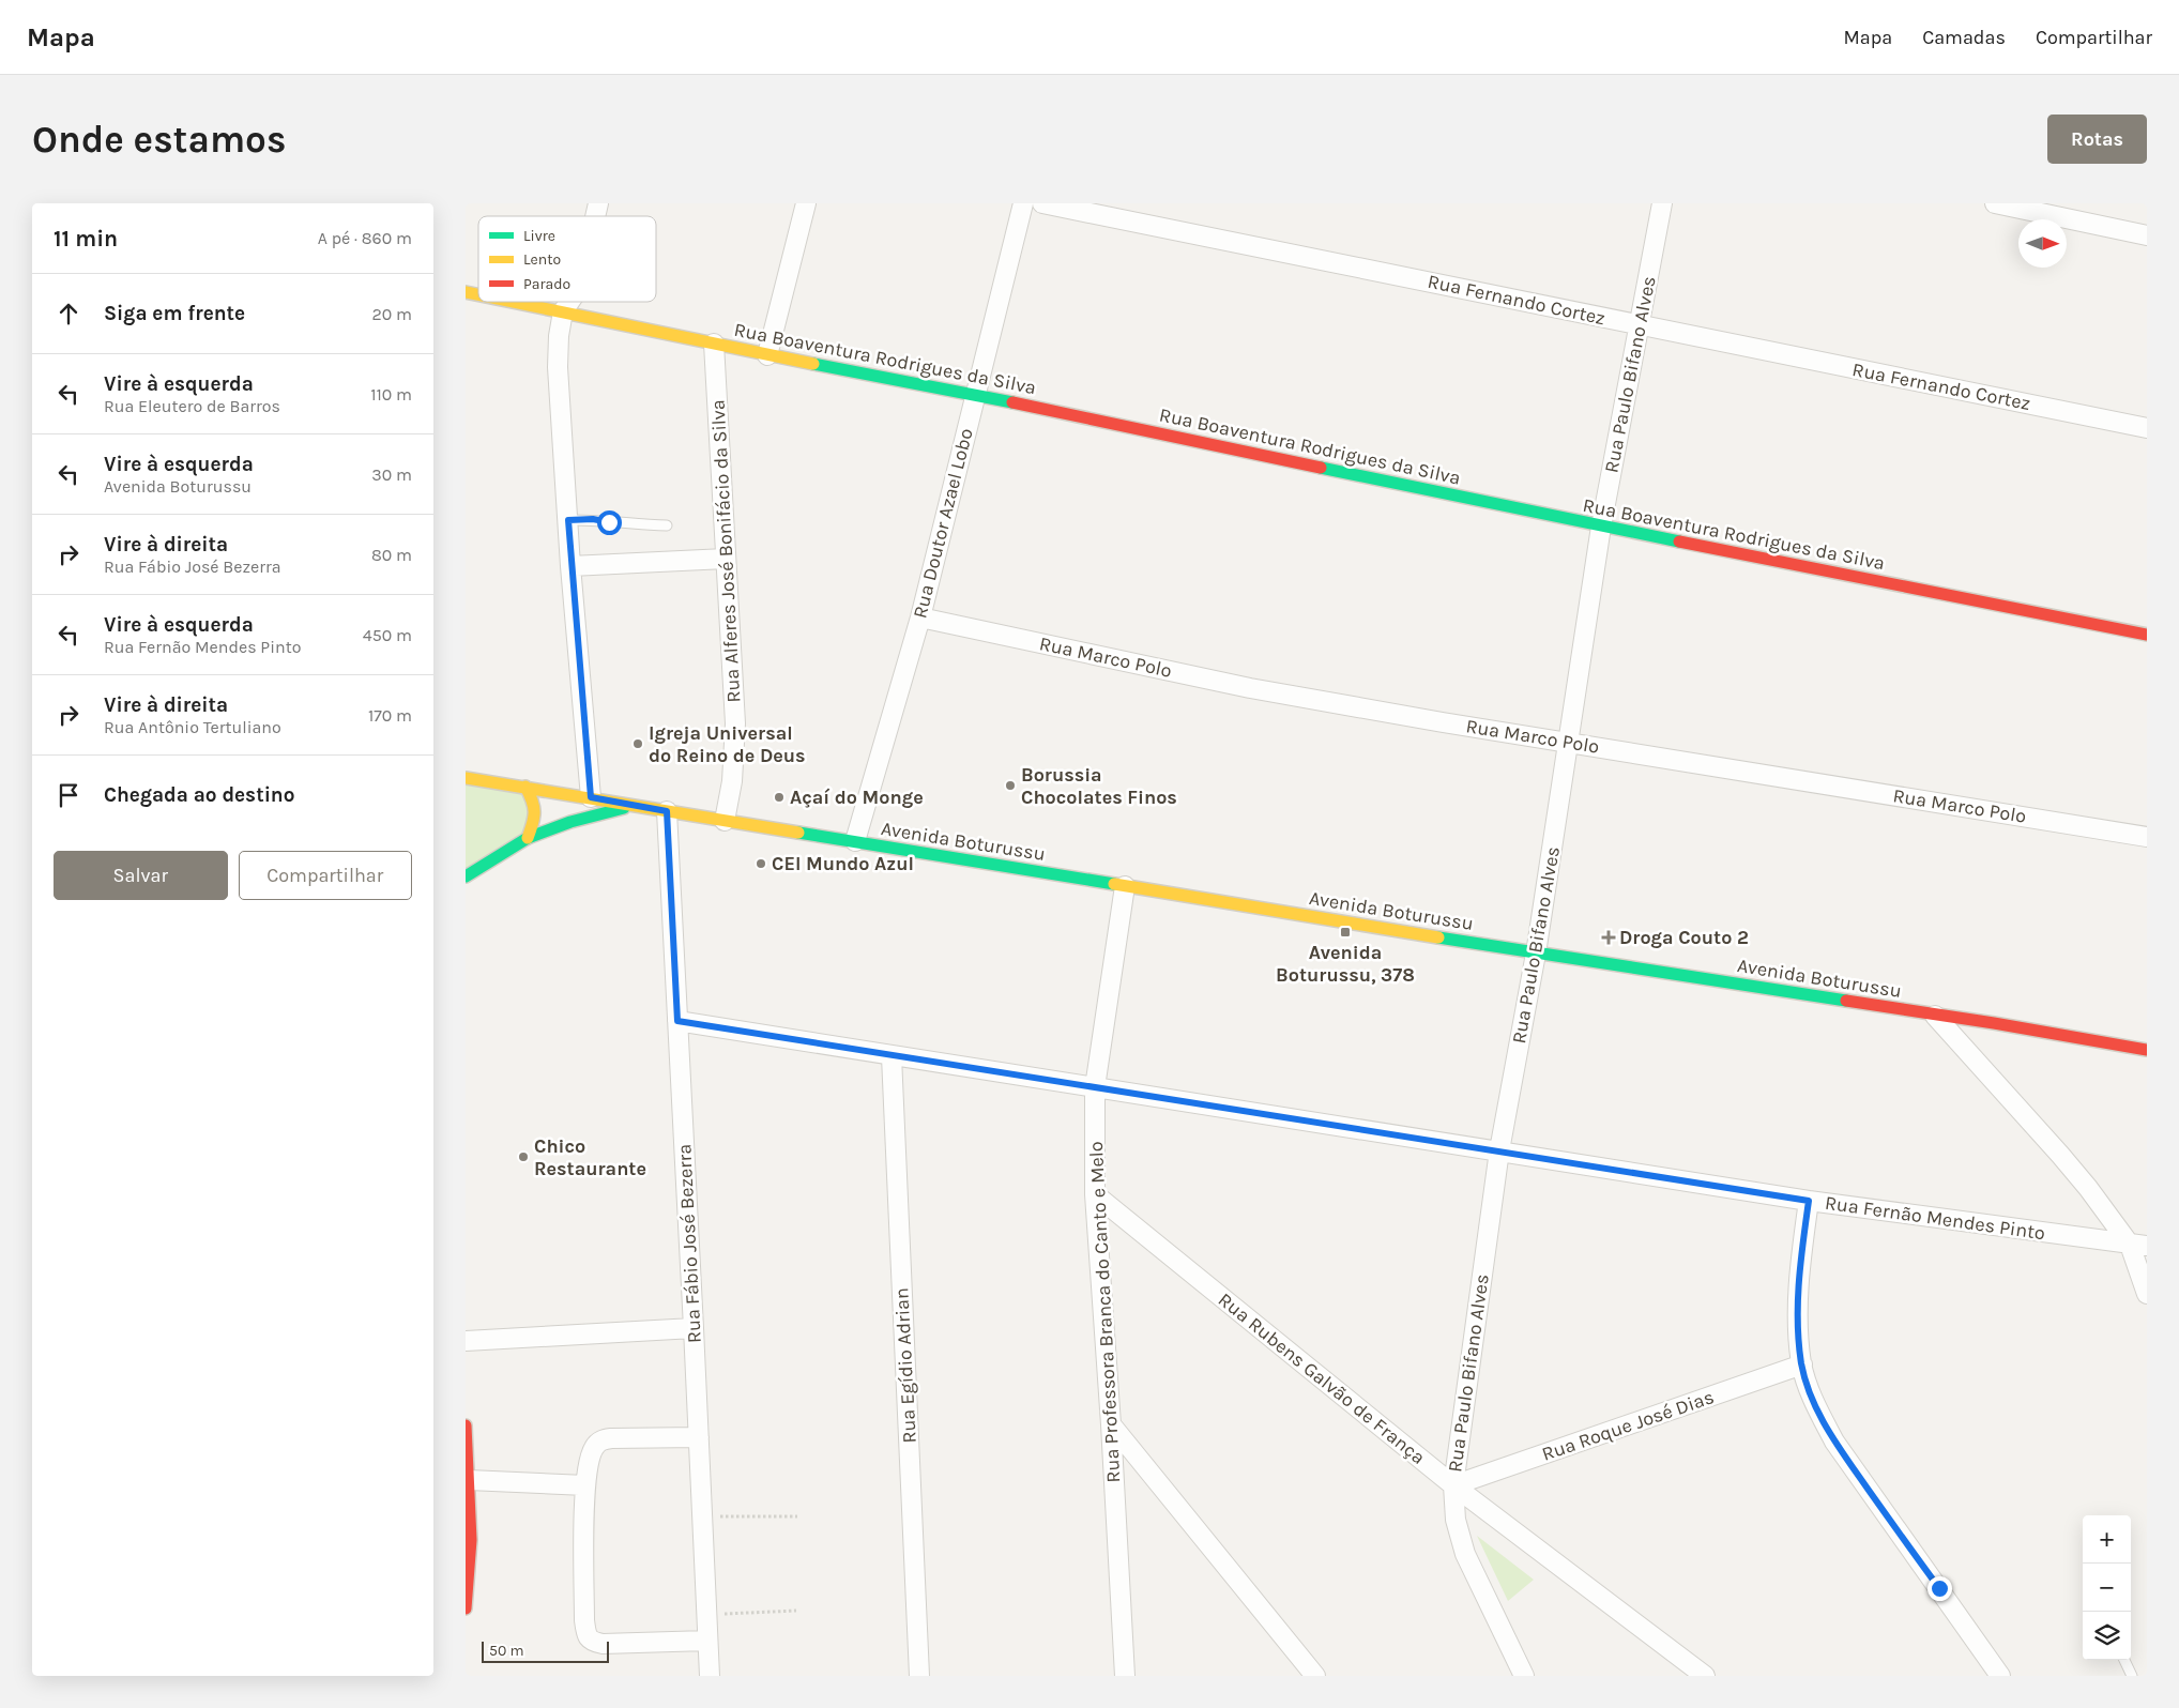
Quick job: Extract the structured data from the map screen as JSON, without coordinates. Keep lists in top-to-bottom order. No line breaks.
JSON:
{"streets":{"main road":["Rua Boaventura Rodrigues da Silva","Avenida Boturussu"],"street":["Rua Fernando Cortez","Rua Paulo Bifano Alves","Rua Doutor Azael Lobo","Rua Alferes José Bonifácio da Silva","Rua Marco Polo","Rua Fernão Mendes Pinto","Rua Fábio José Bezerra","Rua Professora Branca do Canto e Melo","Rua Egídio Adrian","Rua Rubens Galvão de França","Rua Roque José Dias"]},"crossings":[["Rua Fernando Cortez","Rua Paulo Bifano Alves"],["Rua Boaventura Rodrigues da Silva","Rua Paulo Bifano Alves"],["Rua Boaventura Rodrigues da Silva","Rua Doutor Azael Lobo"],["Rua Boaventura Rodrigues da Silva","Rua Alferes José Bonifácio da Silva"],["Rua Paulo Bifano Alves","Rua Marco Polo"],["Rua Paulo Bifano Alves","Avenida Boturussu"],["Rua Paulo Bifano Alves","Rua Fernão Mendes Pinto"],["Rua Paulo Bifano Alves","Rua Rubens Galvão de França"],["Rua Paulo Bifano Alves","Rua Roque José Dias"],["Rua Doutor Azael Lobo","Rua Marco Polo"],["Rua Doutor Azael Lobo","Avenida Boturussu"],["Rua Alferes José Bonifácio da Silva","Avenida Boturussu"],["Avenida Boturussu","Rua Fábio José Bezerra"],["Avenida Boturussu","Rua Professora Branca do Canto e Melo"],["Rua Fernão Mendes Pinto","Rua Fábio José Bezerra"],["Rua Fernão Mendes Pinto","Rua Professora Branca do Canto e Melo"],["Rua Fernão Mendes Pinto","Rua Egídio Adrian"],["Rua Professora Branca do Canto e Melo","Rua Rubens Galvão de França"],["Rua Rubens Galvão de França","Rua Roque José Dias"]],"places":{"other":["Igreja Universal do Reino de Deus","Borussia Chocolates Finos","Açaí do Monge","CEI Mundo Azul","Chico Restaurante"],"transit":["Avenida Boturussu, 378"],"health":["Droga Couto 2"]},"legend":["Livre","Lento","Parado"],"scale_bar":"50 m","north":"right","page":{"header":"Mapa","nav":["Mapa","Camadas","Compartilhar"],"buttons":["Rotas",["Salvar","Compartilhar"]],"title":"Onde estamos","heading":["11 min","A pé · 860 m"],"list":[["Siga em frente","20 m"],["Vire à esquerda","Rua Eleutero de Barros","110 m"],["Vire à esquerda","Avenida Boturussu","30 m"],["Vire à direita","Rua Fábio José Bezerra","80 m"],["Vire à esquerda","Rua Fernão Mendes Pinto","450 m"],["Vire à direita","Rua Antônio Tertuliano","170 m"],"Chegada ao destino"],"map_buttons":["+","−"],"scale":"50 m"}}
